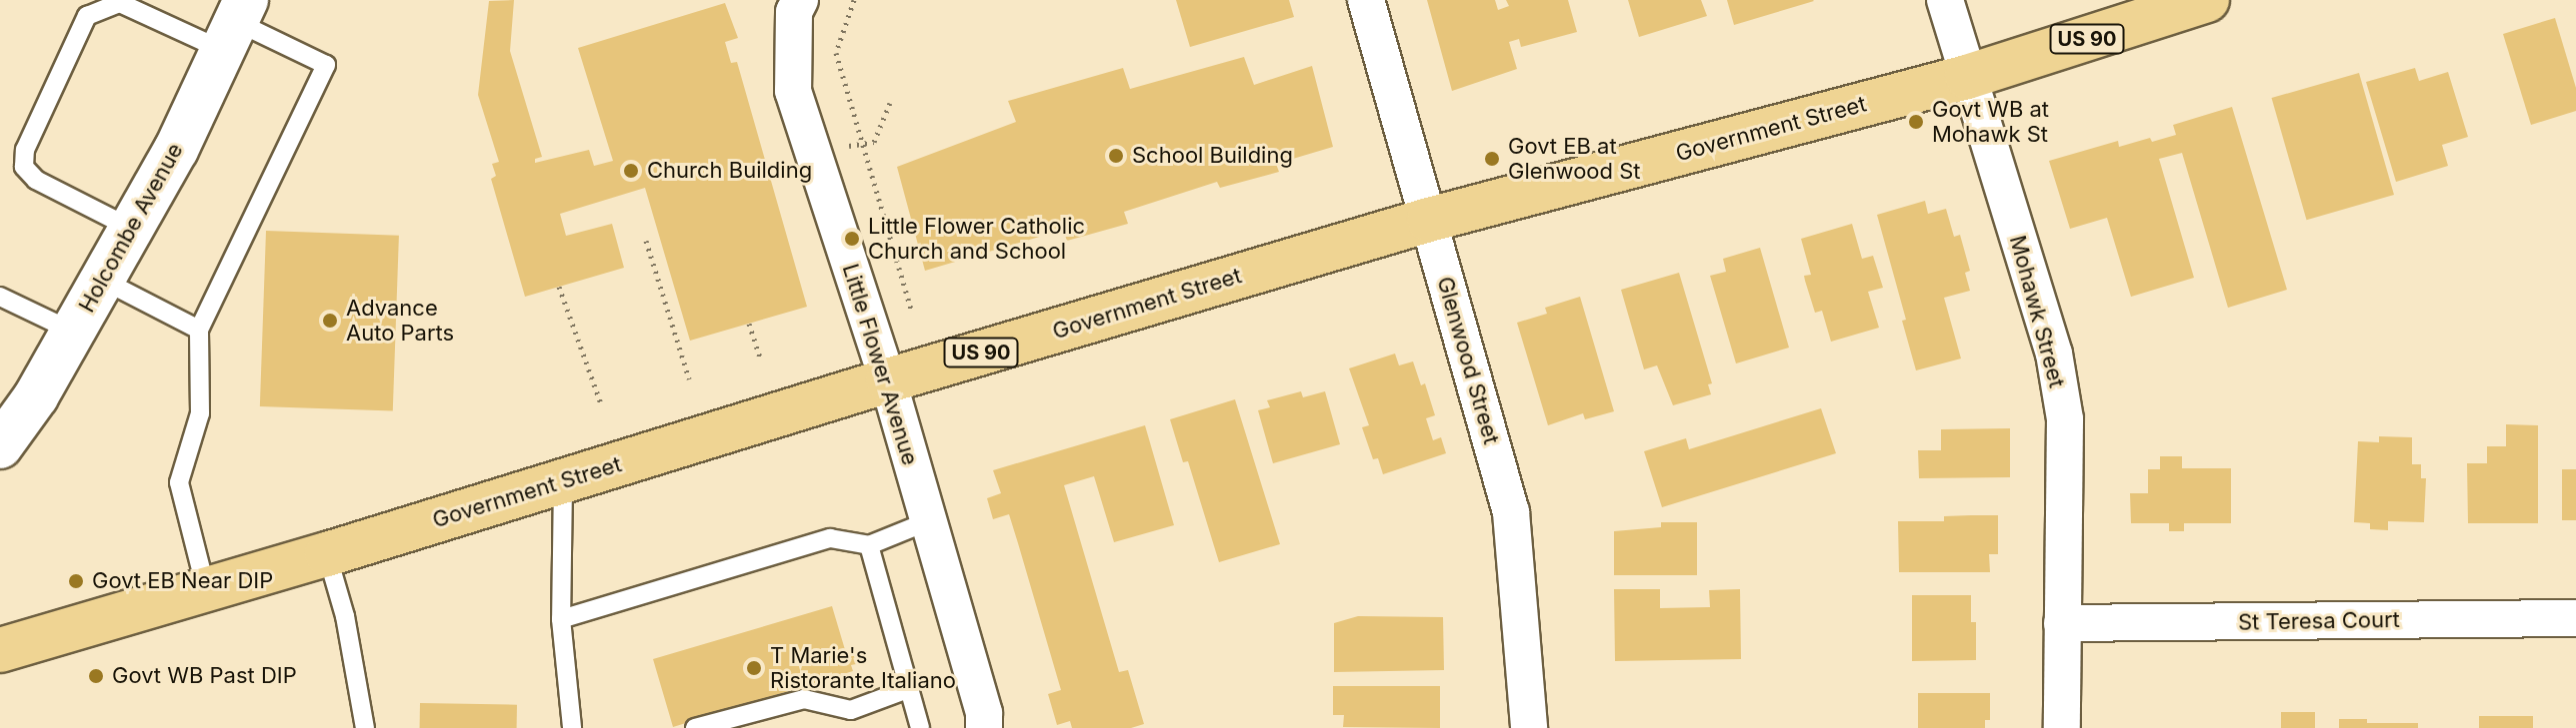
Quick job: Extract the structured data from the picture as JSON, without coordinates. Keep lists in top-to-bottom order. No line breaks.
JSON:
{"streets":{"main road":["US 90","Government Street"],"street":["Holcombe Avenue","Mohawk Street","Glenwood Street","Little Flower Avenue","St Teresa Court"]},"crossings":[["Government Street","Mohawk Street"],["Government Street","Glenwood Street"],["Government Street","Little Flower Avenue"],["Mohawk Street","St Teresa Court"]],"places":["Govt WB at Mohawk St","School Building","Govt EB at Glenwood St","Church Building","Little Flower Catholic Church and School","Advance Auto Parts","Govt EB Near DIP","T Marie's Ristorante Italiano","Govt WB Past DIP"]}
